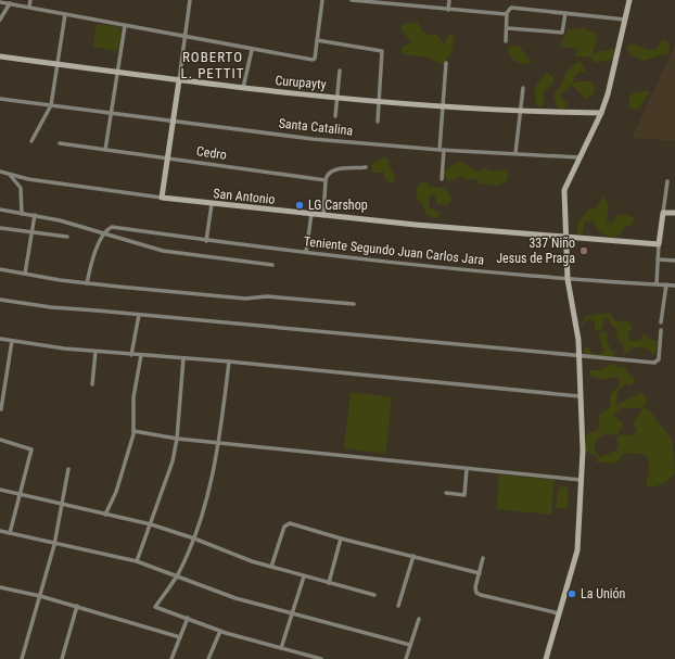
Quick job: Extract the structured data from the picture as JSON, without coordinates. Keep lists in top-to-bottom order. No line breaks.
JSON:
{"streets":{"street":["Curupayty","Santa Catalina","Cedro","San Antonio","Teniente Segundo Juan Carlos Jara"]},"districts":["ROBERTO L. PETTIT"],"places":["LG Carshop","337 Niño Jesus de Praga","La Unión"]}
